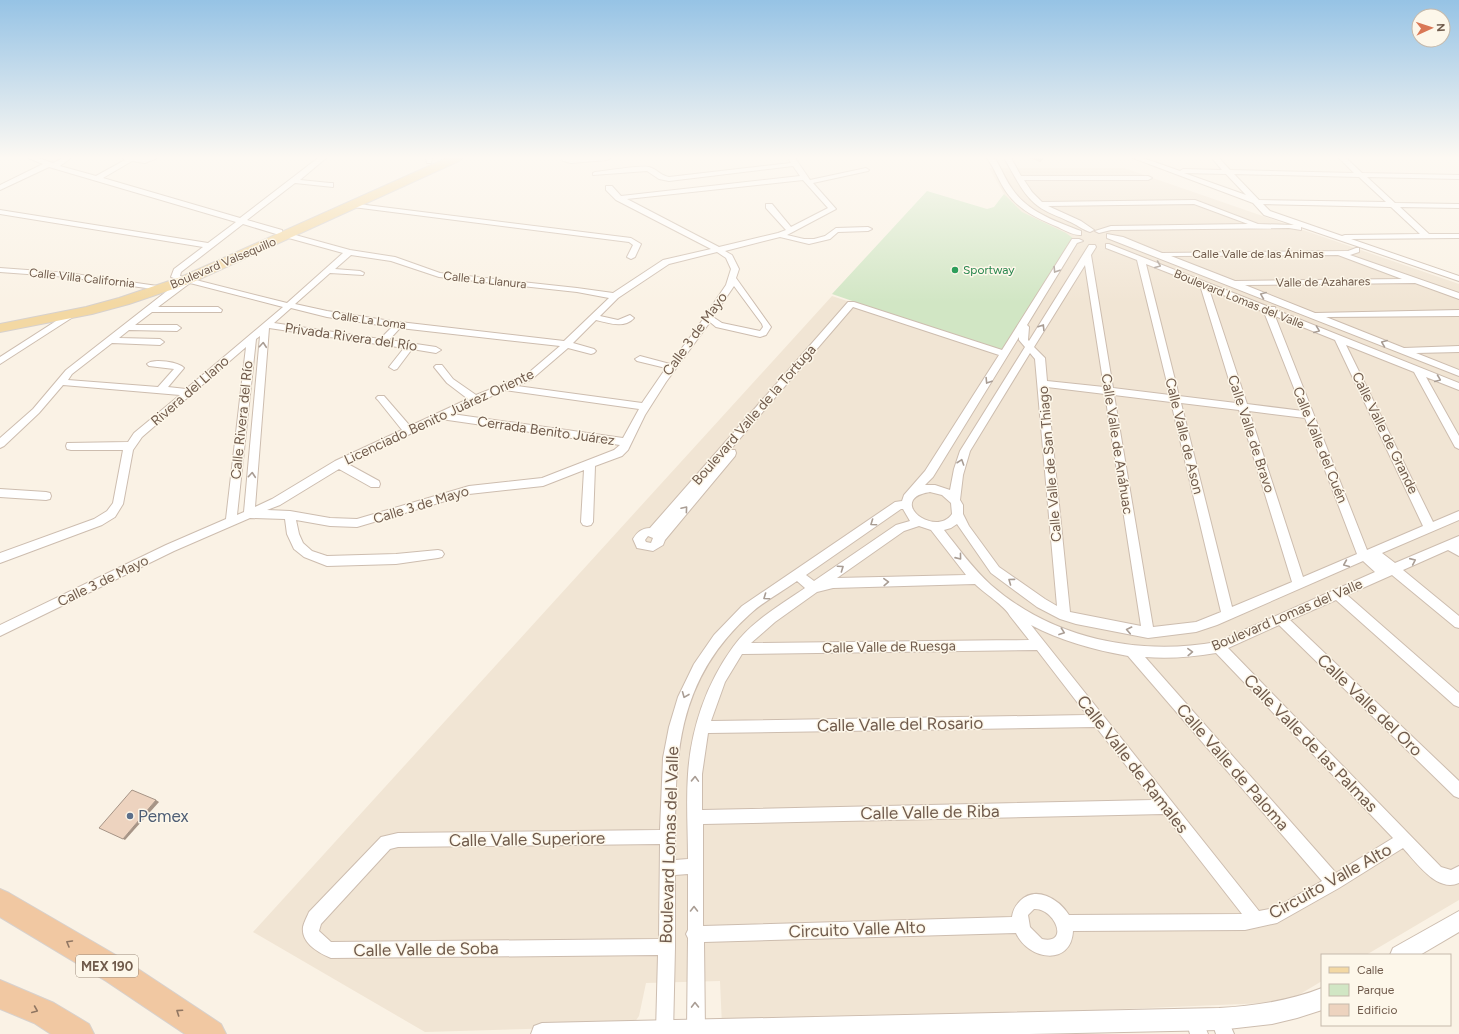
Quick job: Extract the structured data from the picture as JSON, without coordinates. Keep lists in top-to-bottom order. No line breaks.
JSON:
{"streets":{"highway":["MEX 190"],"main road":["Boulevard Valsequillo"],"street":["Calle Valle de las Ánimas","Calle Villa California","Calle La Llanura","Valle de Azahares","Boulevard Lomas del Valle","Calle La Loma","Calle 3 de Mayo","Privada Rivera del Río","Rivera del Llano","Boulevard Valle de la Tortuga","Licenciado Benito Juárez Oriente","Calle Rivera del Río","Cerrada Benito Juárez","Calle Valle de Grande","Calle Valle de Bravo","Calle Valle de Ason","Calle Valle de Anáhuac","Calle Valle del Cuén","Calle Valle de San Thiago","Calle Valle de Ruesga","Calle Valle del Oro","Calle Valle del Rosario","Calle Valle de las Palmas","Calle Valle de Ramales","Calle Valle de Paloma","Calle Valle de Riba","Calle Valle Superiore","Circuito Valle Alto","Calle Valle de Soba"]},"crossings":[["Calle Valle de las Ánimas","Boulevard Lomas del Valle"],["Boulevard Valsequillo","Calle Villa California"],["Boulevard Valsequillo","Calle La Llanura"],["Boulevard Valsequillo","Calle La Loma"],["Calle La Llanura","Licenciado Benito Juárez Oriente"],["Valle de Azahares","Boulevard Lomas del Valle"],["Boulevard Lomas del Valle","Calle Valle de Grande"],["Boulevard Lomas del Valle","Calle Valle de Bravo"],["Boulevard Lomas del Valle","Calle Valle de Ason"],["Boulevard Lomas del Valle","Calle Valle de Anáhuac"],["Boulevard Lomas del Valle","Calle Valle del Cuén"],["Boulevard Lomas del Valle","Calle Valle de San Thiago"],["Boulevard Lomas del Valle","Calle Valle de Ruesga"],["Boulevard Lomas del Valle","Calle Valle del Oro"],["Boulevard Lomas del Valle","Calle Valle del Rosario"],["Boulevard Lomas del Valle","Calle Valle de las Palmas"],["Boulevard Lomas del Valle","Calle Valle de Ramales"],["Boulevard Lomas del Valle","Calle Valle de Paloma"],["Boulevard Lomas del Valle","Calle Valle de Riba"],["Boulevard Lomas del Valle","Calle Valle Superiore"],["Boulevard Lomas del Valle","Circuito Valle Alto"],["Boulevard Lomas del Valle","Calle Valle de Soba"],["Calle La Loma","Licenciado Benito Juárez Oriente"],["Calle 3 de Mayo","Licenciado Benito Juárez Oriente"],["Calle 3 de Mayo","Calle Rivera del Río"],["Calle 3 de Mayo","Cerrada Benito Juárez"],["Privada Rivera del Río","Calle Rivera del Río"],["Rivera del Llano","Calle Rivera del Río"],["Licenciado Benito Juárez Oriente","Calle Rivera del Río"],["Licenciado Benito Juárez Oriente","Cerrada Benito Juárez"],["Calle Valle de Ruesga","Calle Valle de Ramales"],["Calle Valle del Rosario","Calle Valle de Ramales"],["Calle Valle de las Palmas","Circuito Valle Alto"],["Calle Valle de Ramales","Calle Valle de Riba"],["Calle Valle de Ramales","Circuito Valle Alto"],["Calle Valle de Paloma","Circuito Valle Alto"],["Calle Valle Superiore","Calle Valle de Soba"]],"places":["Sportway","Pemex"],"legend":["Calle","Parque","Edificio"],"north":"right"}
